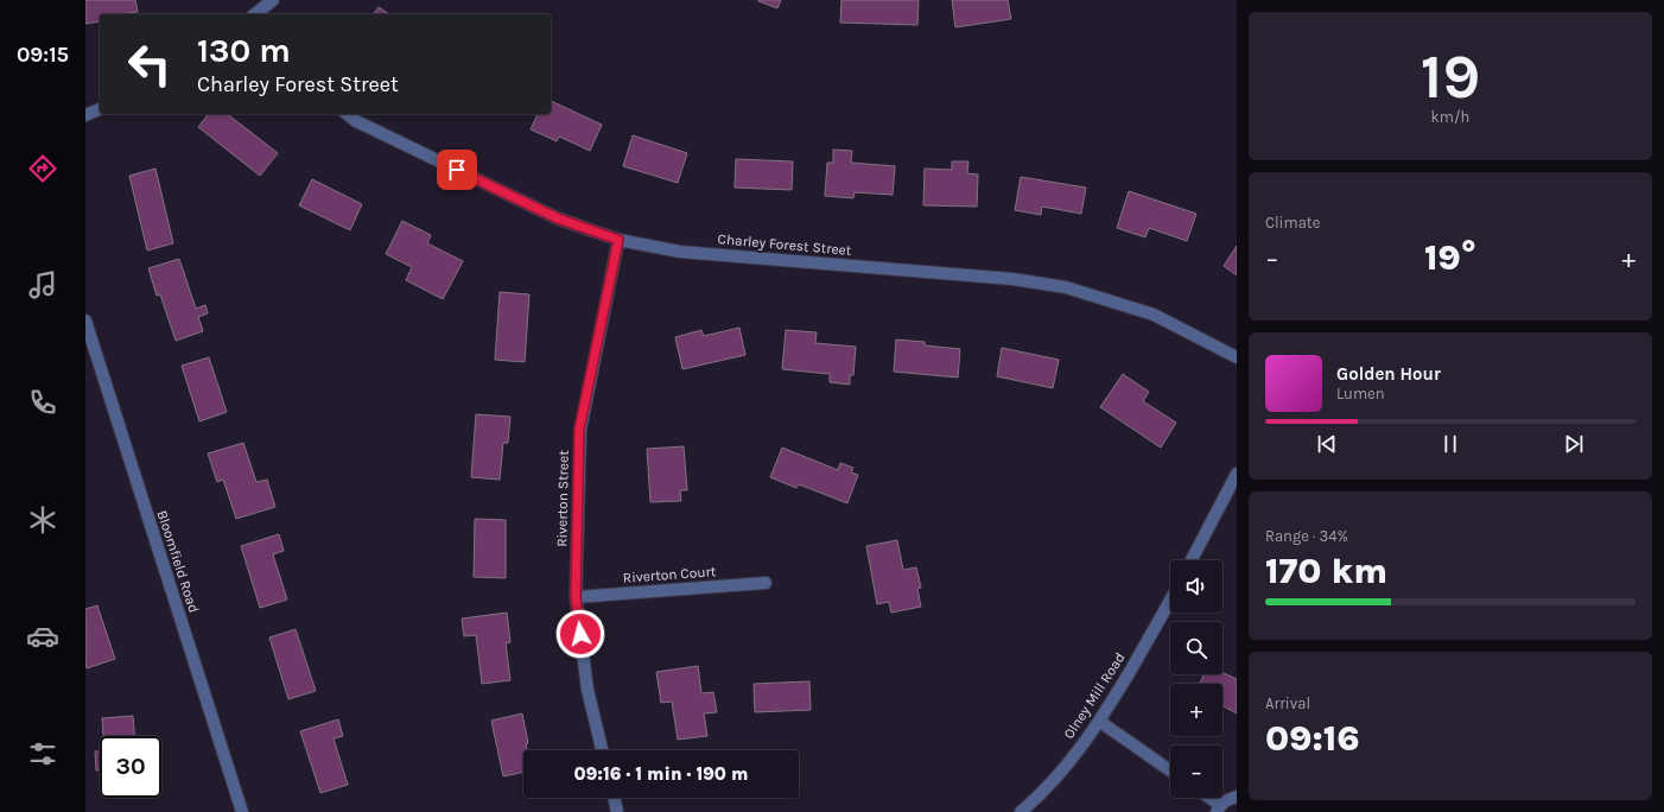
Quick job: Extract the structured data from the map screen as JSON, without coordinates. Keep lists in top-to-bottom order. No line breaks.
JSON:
{"streets":{"street":["Charley Forest Street","Riverton Street","Bloomfield Road","Riverton Court","Olney Mill Road"]},"crossings":[["Charley Forest Street","Riverton Street"],["Riverton Street","Riverton Court"]],"page":{"tabs":"09:15","tile":[["19","km/h"],"Climate",["Range · 34%","170 km"],["Arrival","09:16"]],"turn":["130 m","Charley Forest Street"],"heat":["−","19°","+"],"song":["Golden Hour","Lumen"],"map_buttons":["+","−"],"limit":"30","trip":"09:16 · 1 min · 190 m"}}
